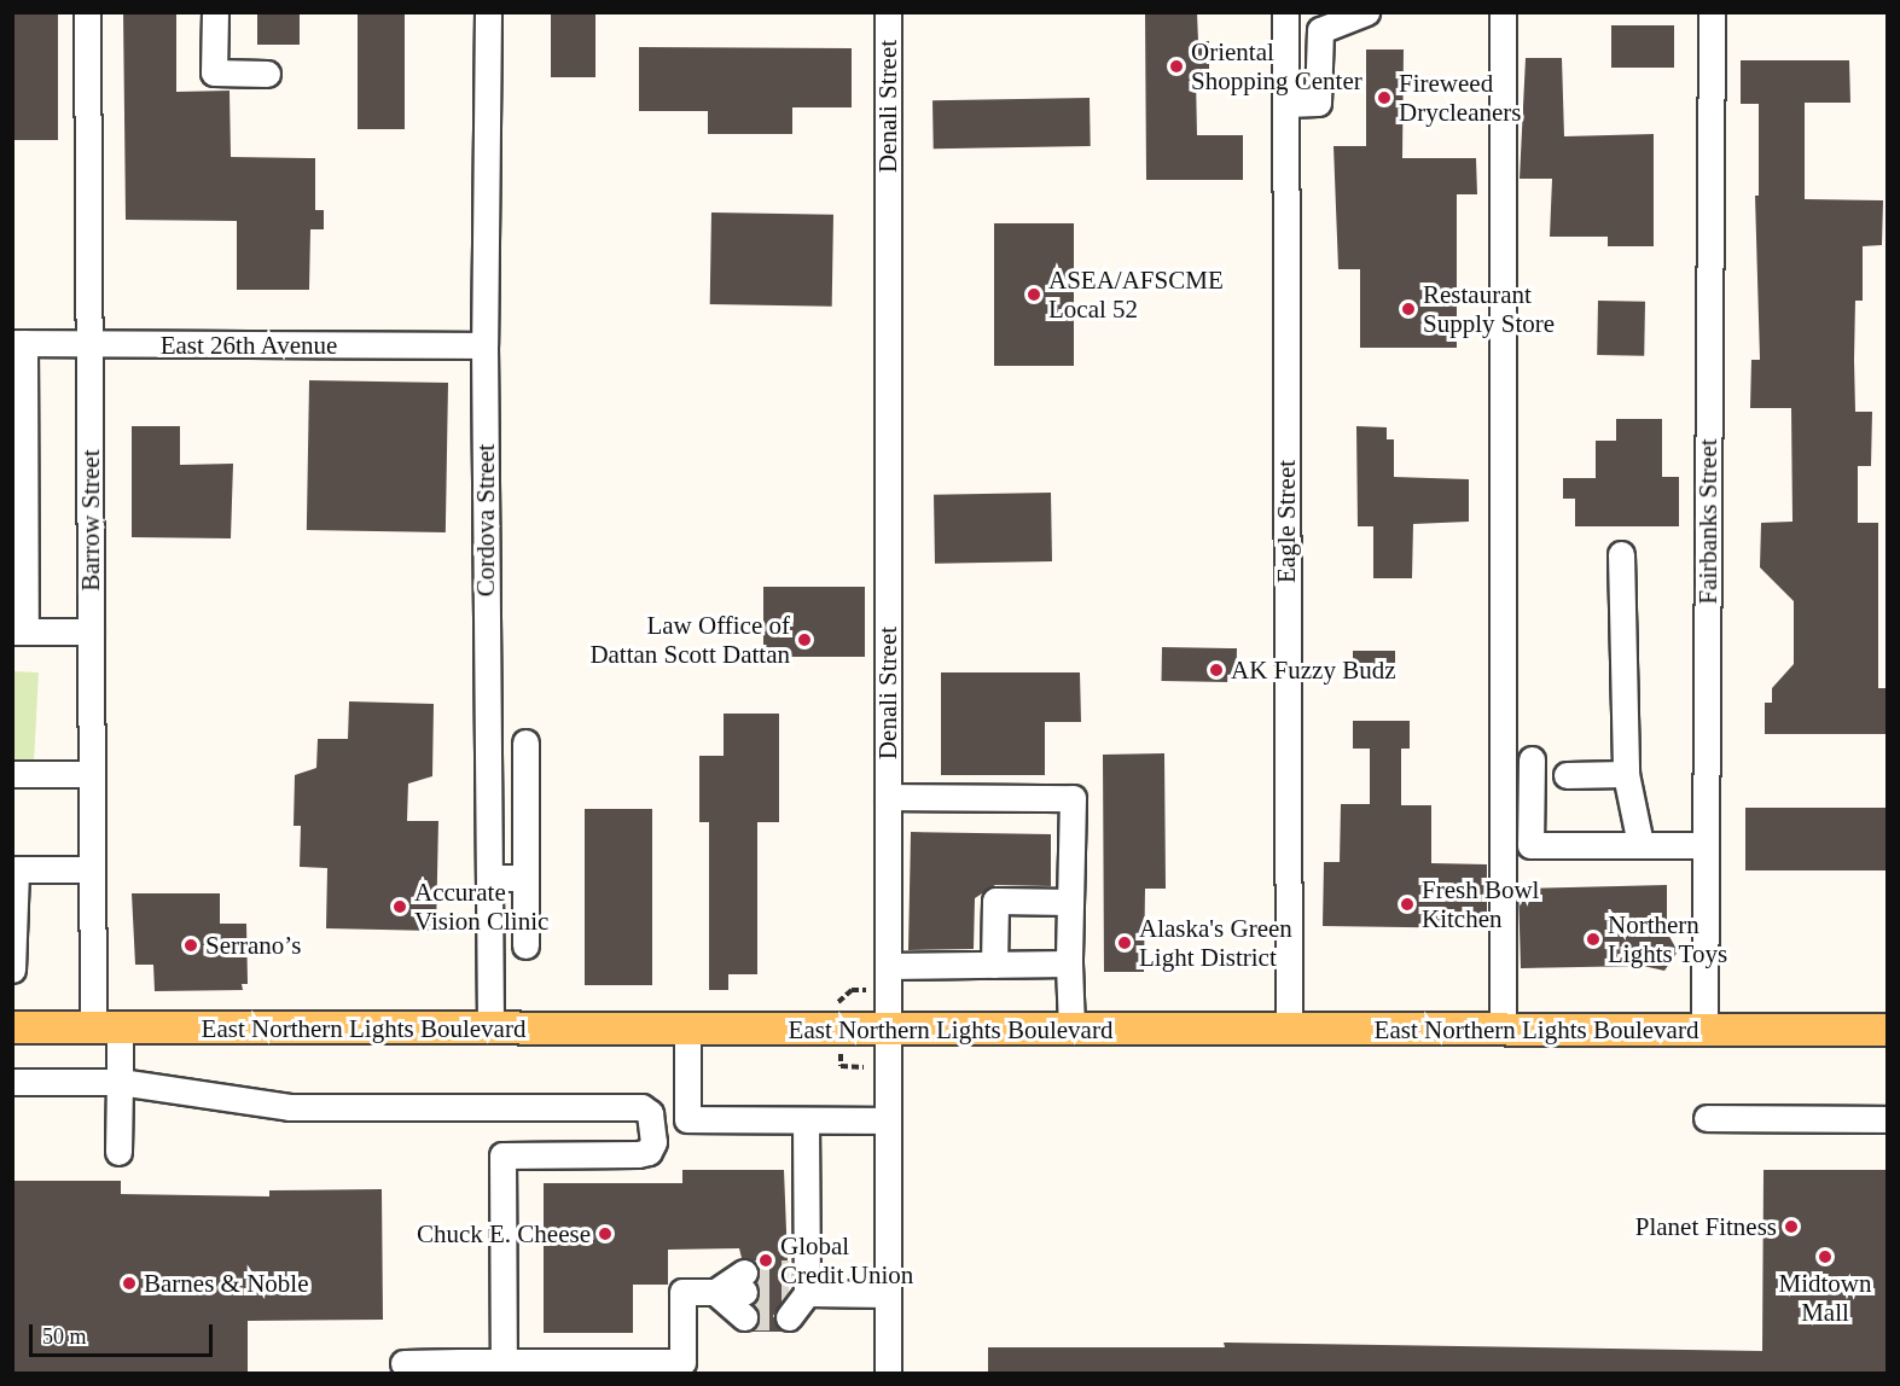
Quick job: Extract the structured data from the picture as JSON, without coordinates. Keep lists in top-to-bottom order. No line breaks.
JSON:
{"streets":{"main road":["East Northern Lights Boulevard"],"street":["Denali Street","East 26th Avenue","Barrow Street","Cordova Street","Eagle Street","Fairbanks Street"]},"crossings":[["Denali Street","East Northern Lights Boulevard"],["East 26th Avenue","Barrow Street"],["East 26th Avenue","Cordova Street"],["Barrow Street","East Northern Lights Boulevard"],["Cordova Street","East Northern Lights Boulevard"],["Eagle Street","East Northern Lights Boulevard"],["Fairbanks Street","East Northern Lights Boulevard"]],"places":["Oriental Shopping Center","Fireweed Drycleaners","ASEA/AFSCME Local 52","Restaurant Supply Store","Law Office of Dattan Scott Dattan","AK Fuzzy Budz","Fresh Bowl Kitchen","Accurate Vision Clinic","Northern Lights Toys","Alaska's Green Light District","Serrano’s","Planet Fitness","Chuck E. Cheese","Midtown Mall","Global Credit Union","Barnes & Noble"],"scale_bar":"50 m"}
